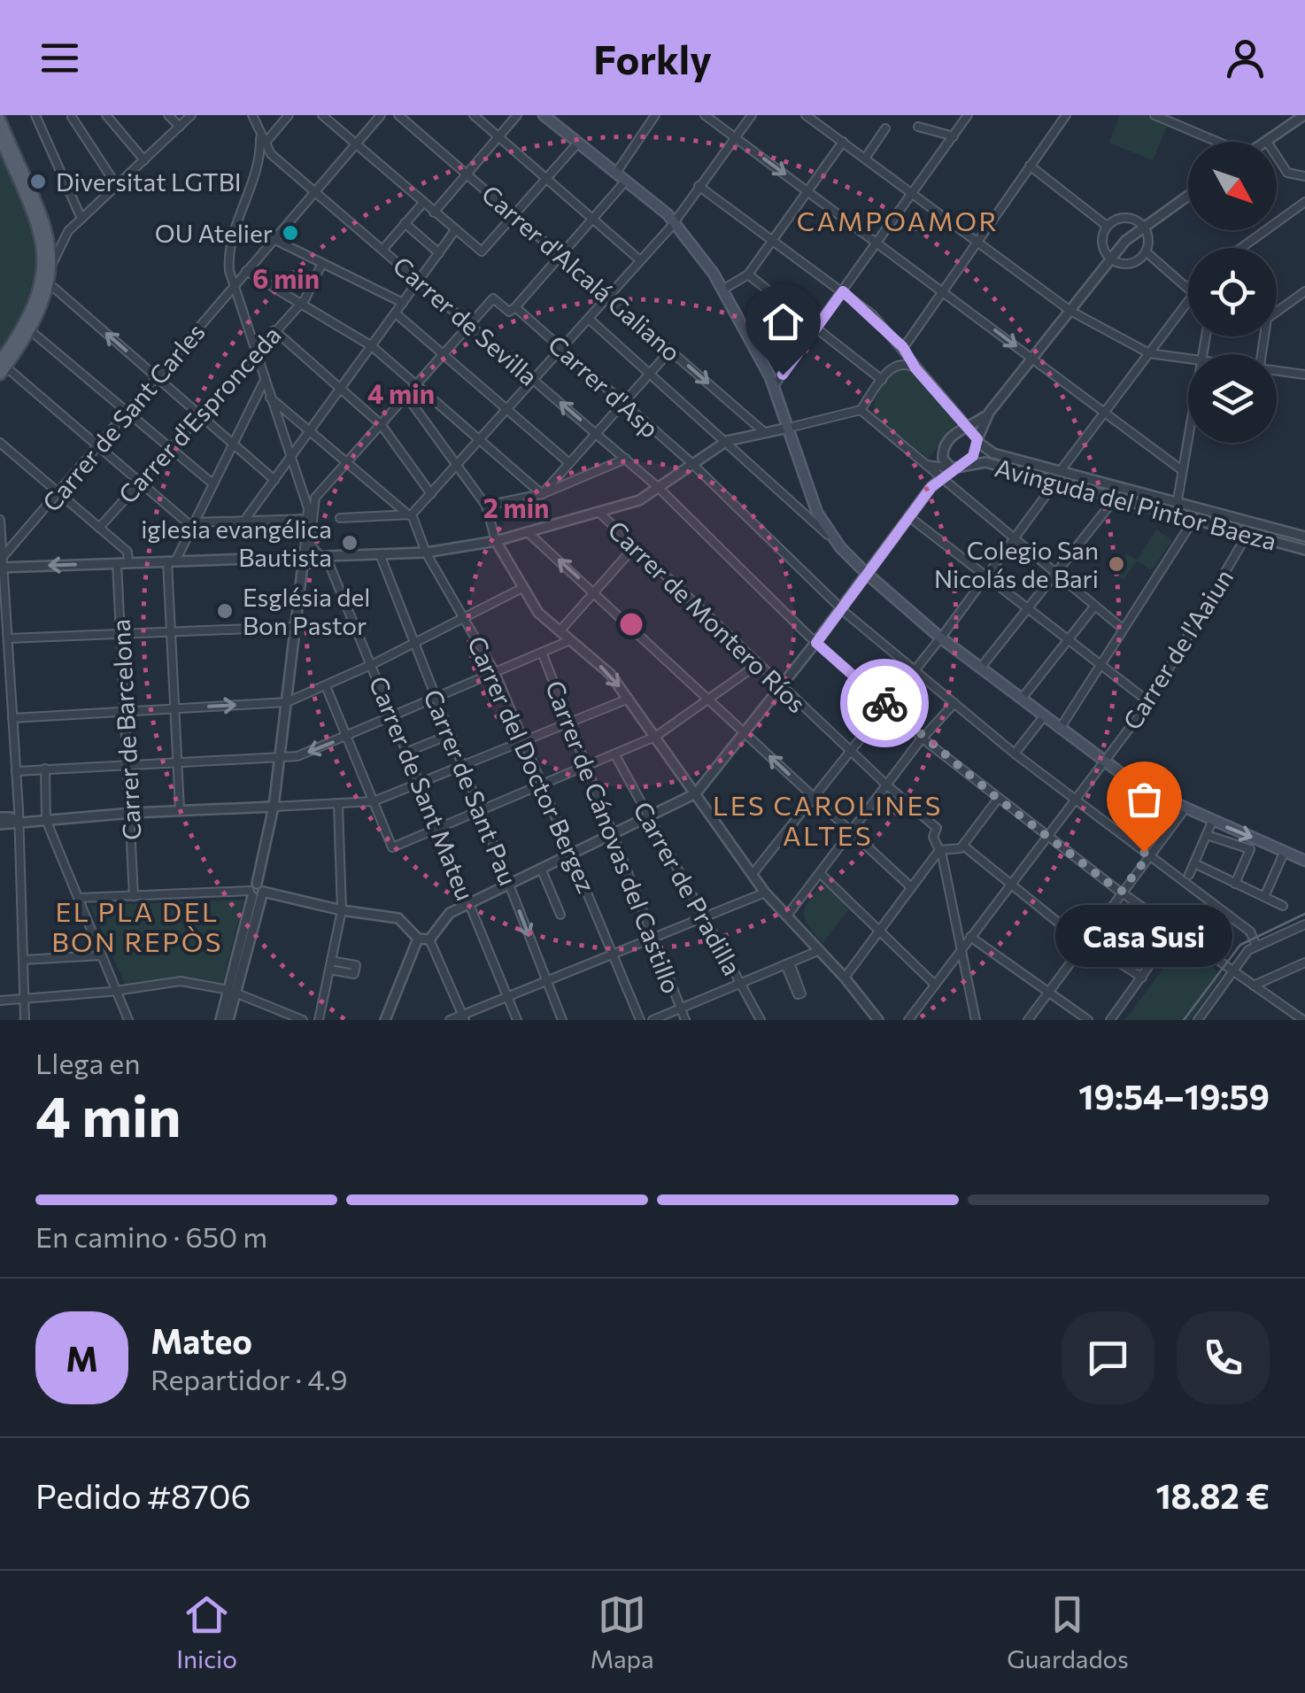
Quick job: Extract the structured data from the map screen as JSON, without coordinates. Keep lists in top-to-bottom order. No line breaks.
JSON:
{"streets":{"street":["Carrer d'Alcalá Galiano","Carrer de Sevilla","Carrer d'Asp","Carrer d'Espronceda","Carrer de Sant Carles","Avinguda del Pintor Baeza","Carrer de Montero Ríos","Carrer de l'Aaiun","Carrer de Barcelona","Carrer del Doctor Bergez","Carrer de Sant Pau","Carrer de Sant Mateu","Carrer de Cánovas del Castillo","Carrer de Pradilla"]},"crossings":[["Carrer de Sevilla","Carrer d'Asp"],["Carrer de Sevilla","Carrer de Sant Carles"],["Carrer de Sevilla","Carrer de l'Aaiun"],["Carrer d'Asp","Carrer de l'Aaiun"],["Avinguda del Pintor Baeza","Carrer de l'Aaiun"],["Carrer de Montero Ríos","Carrer de l'Aaiun"]],"districts":["CAMPOAMOR","LES CAROLINES ALTES","EL PLA DEL BON REPÒS"],"places":["Diversitat LGTBI","OU Atelier","iglesia evangélica Bautista","Colegio San Nicolás de Bari","Església del Bon Pastor","Casa Susi"],"north":"bottom right","page":{"header":"Forkly","bubble":"Casa Susi","heading":["4 min","Llega en","19:54–19:59"],"panel":["Mateo","Repartidor · 4.9","Pedido #8706","18.82 €"],"bar":"En camino · 650 m","round":"M","tabs":["Inicio","Mapa","Guardados"]},"rings":["6 min","4 min","2 min"]}
